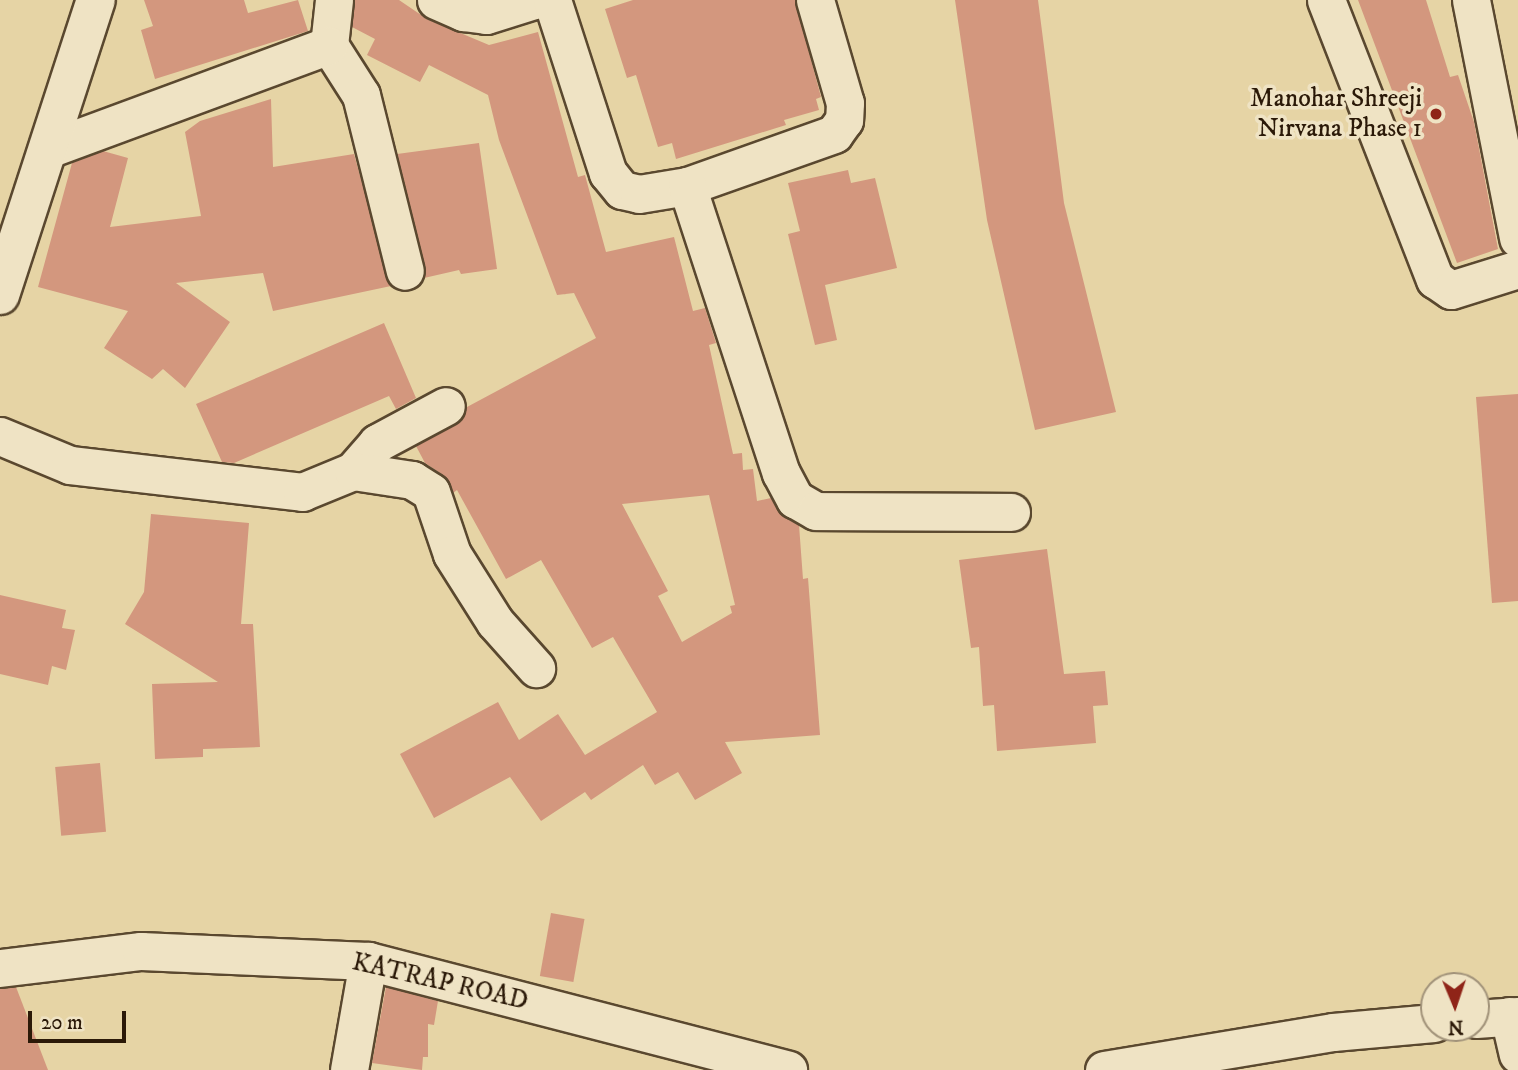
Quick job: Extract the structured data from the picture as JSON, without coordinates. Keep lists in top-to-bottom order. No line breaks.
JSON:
{"streets":{"street":["KATRAP ROAD"]},"places":["Manohar Shreeji Nirvana Phase 1"],"scale_bar":"20 m","north":"bottom"}
